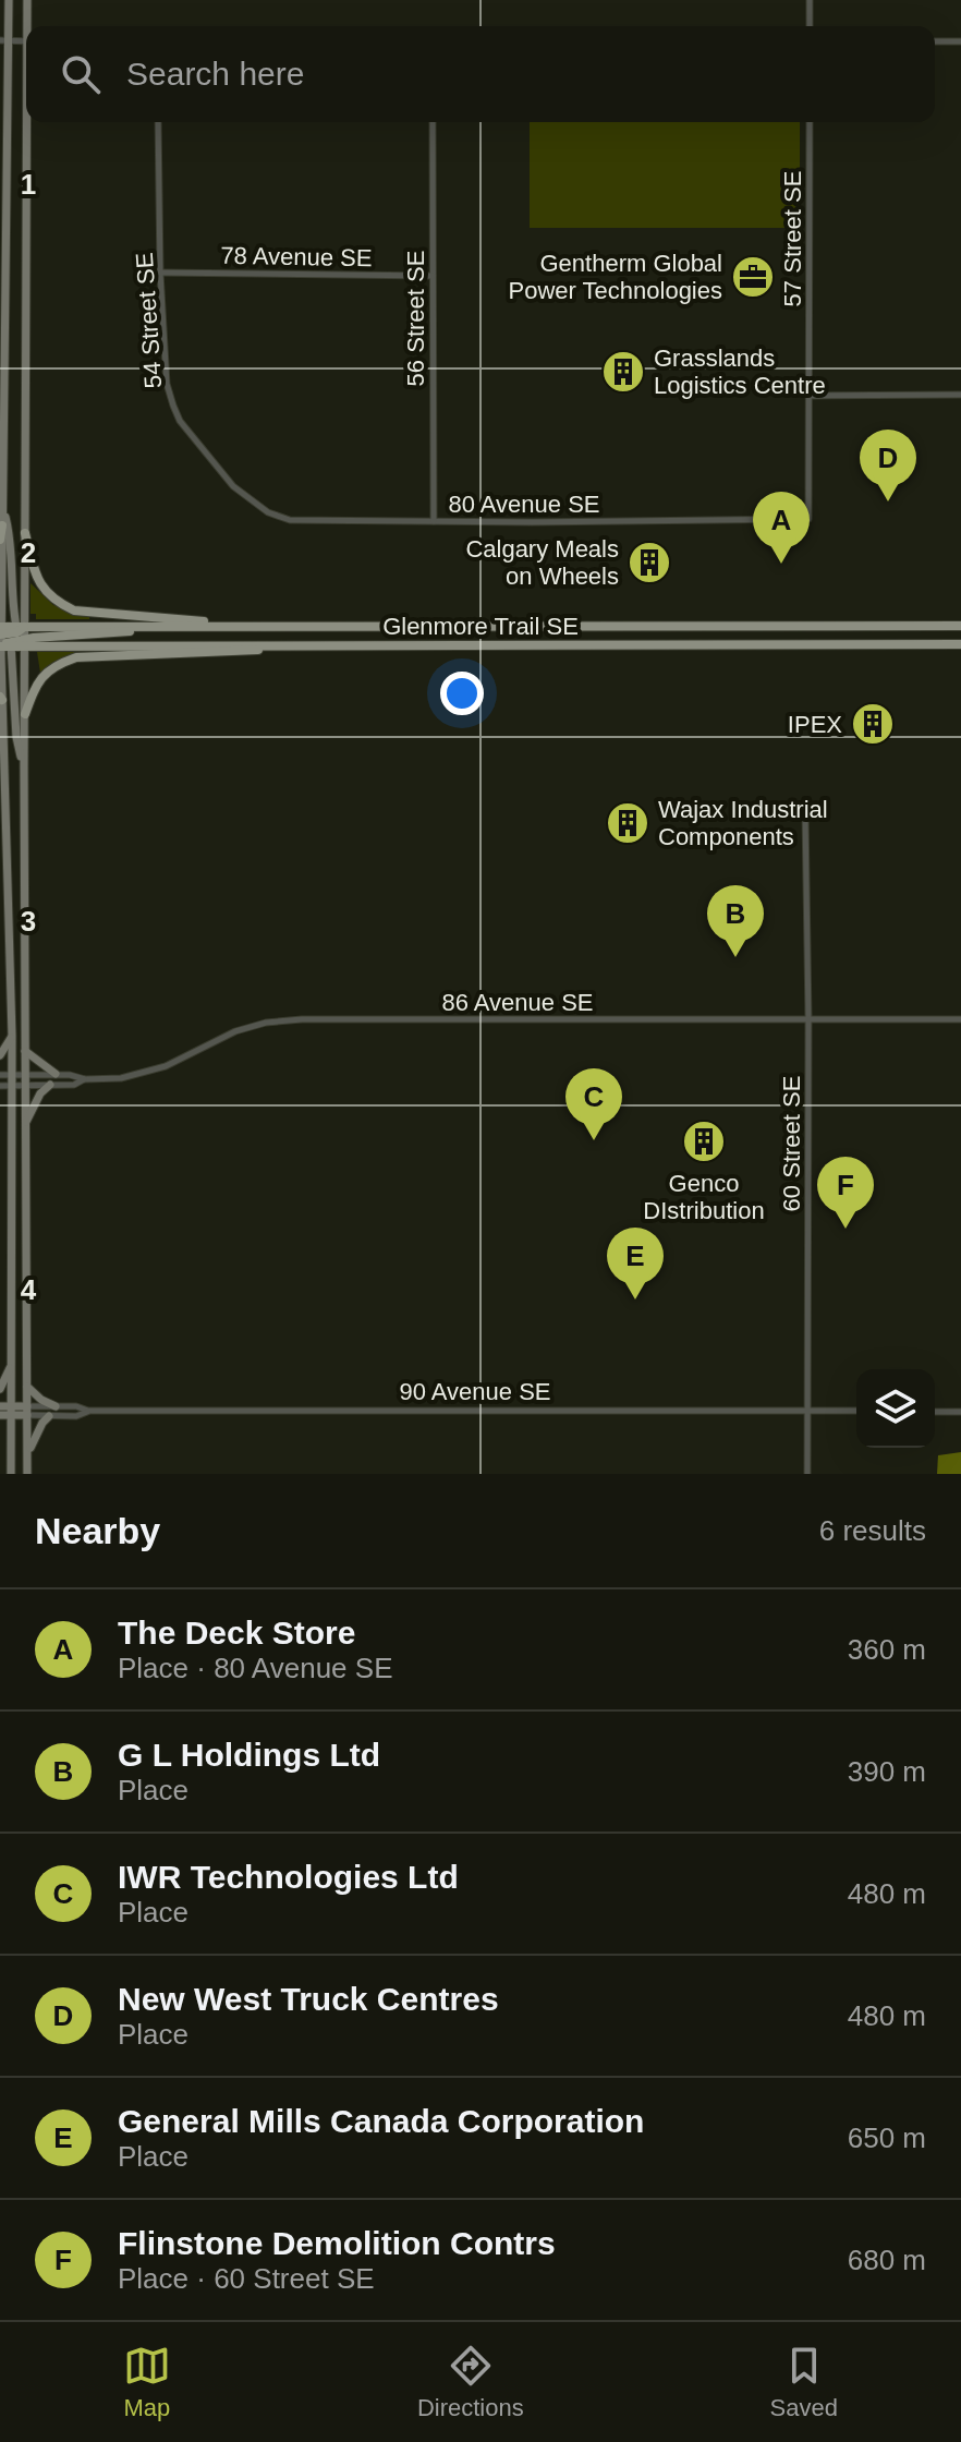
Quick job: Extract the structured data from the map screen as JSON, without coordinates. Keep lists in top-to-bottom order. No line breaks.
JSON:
{"streets":{"main road":["Glenmore Trail SE","90 Avenue SE"],"street":["57 Street SE","78 Avenue SE","56 Street SE","54 Street SE","80 Avenue SE","86 Avenue SE","60 Street SE"]},"crossings":[["57 Street SE","80 Avenue SE"],["78 Avenue SE","56 Street SE"],["78 Avenue SE","54 Street SE"],["56 Street SE","80 Avenue SE"],["54 Street SE","80 Avenue SE"],["86 Avenue SE","60 Street SE"],["60 Street SE","90 Avenue SE"]],"places":{"office":["Gentherm Global Power Technologies"],"building":["Grasslands Logistics Centre","Calgary Meals on Wheels","IPEX","Wajax Industrial Components","Genco DIstribution"]},"page":{"search":"Search here","pins":["D","A","B","C","F","E"],"heading":["Nearby","6 results"],"list":[{"mark":"A","name":"The Deck Store","note":"Place · 80 Avenue SE","value":"360 m"},{"mark":"B","name":"G L Holdings Ltd","note":"Place","value":"390 m"},{"mark":"C","name":"IWR Technologies Ltd","note":"Place","value":"480 m"},{"mark":"D","name":"New West Truck Centres","note":"Place","value":"480 m"},{"mark":"E","name":"General Mills Canada Corporation","note":"Place","value":"650 m"},{"mark":"F","name":"Flinstone Demolition Contrs","note":"Place · 60 Street SE","value":"680 m"}],"nav":["Map","Directions","Saved"]},"grid":{"rows":["1","2","3","4"]}}
